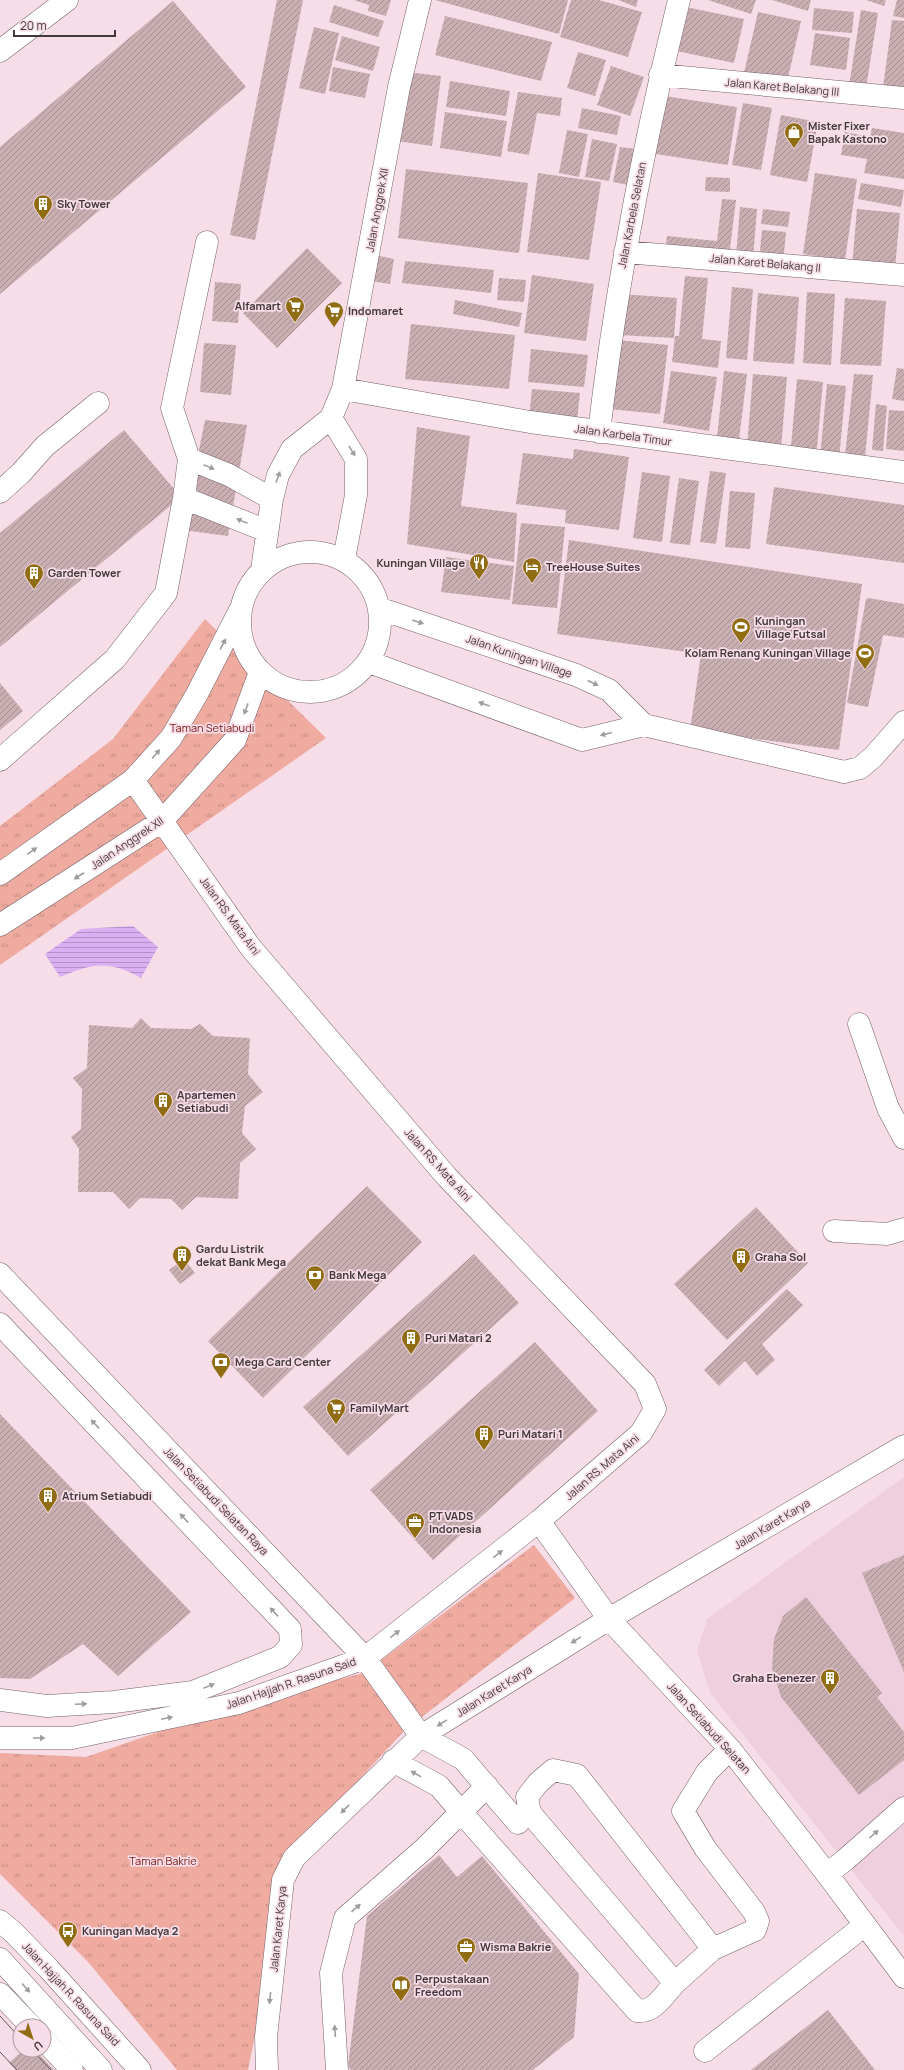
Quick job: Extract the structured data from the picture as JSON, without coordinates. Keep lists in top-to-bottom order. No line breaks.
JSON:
{"streets":{"street":["Jalan Karet Belakang III","Jalan Anggrek XII","Jalan Karbela Selatan","Jalan Karet Belakang II","Jalan Karbela Timur","Jalan Kuningan Village","Jalan RS. Mata Aini","Jalan Setiabudi Selatan Raya","Jalan Karet Karya","Jalan Hajjah R. Rasuna Said","Jalan Setiabudi Selatan"]},"crossings":[["Jalan Karet Belakang III","Jalan Karbela Selatan"],["Jalan Anggrek XII","Jalan Karbela Timur"],["Jalan Anggrek XII","Jalan Kuningan Village"],["Jalan Anggrek XII","Jalan RS. Mata Aini"],["Jalan Karbela Selatan","Jalan Karet Belakang II"],["Jalan Karbela Selatan","Jalan Karbela Timur"],["Jalan RS. Mata Aini","Jalan Hajjah R. Rasuna Said"],["Jalan RS. Mata Aini","Jalan Setiabudi Selatan"],["Jalan Setiabudi Selatan Raya","Jalan Karet Karya"],["Jalan Setiabudi Selatan Raya","Jalan Hajjah R. Rasuna Said"],["Jalan Karet Karya","Jalan Setiabudi Selatan"],["Jalan Hajjah R. Rasuna Said","Jalan Setiabudi Selatan"]],"one_way":["Jalan Hajjah R. Rasuna Said"],"parks":["Taman Setiabudi","Taman Bakrie"],"places":{"shop":["Mister Fixer Bapak Kastono"],"building":["Sky Tower","Garden Tower","Apartemen Setiabudi","Gardu Listrik dekat Bank Mega","Graha Sol","Puri Matari 2","Puri Matari 1","Atrium Setiabudi","Graha Ebenezer"],"supermarket":["Alfamart","Indomaret","FamilyMart"],"restaurant":["Kuningan Village"],"hotel":["TreeHouse Suites"],"sports":["Kuningan Village Futsal","Kolam Renang Kuningan Village"],"bank":["Bank Mega","Mega Card Center"],"office":["PT VADS Indonesia","Wisma Bakrie"],"bus stop":["Kuningan Madya 2"],"library":["Perpustakaan Freedom"]},"scale_bar":"20 m","north":"bottom right"}
